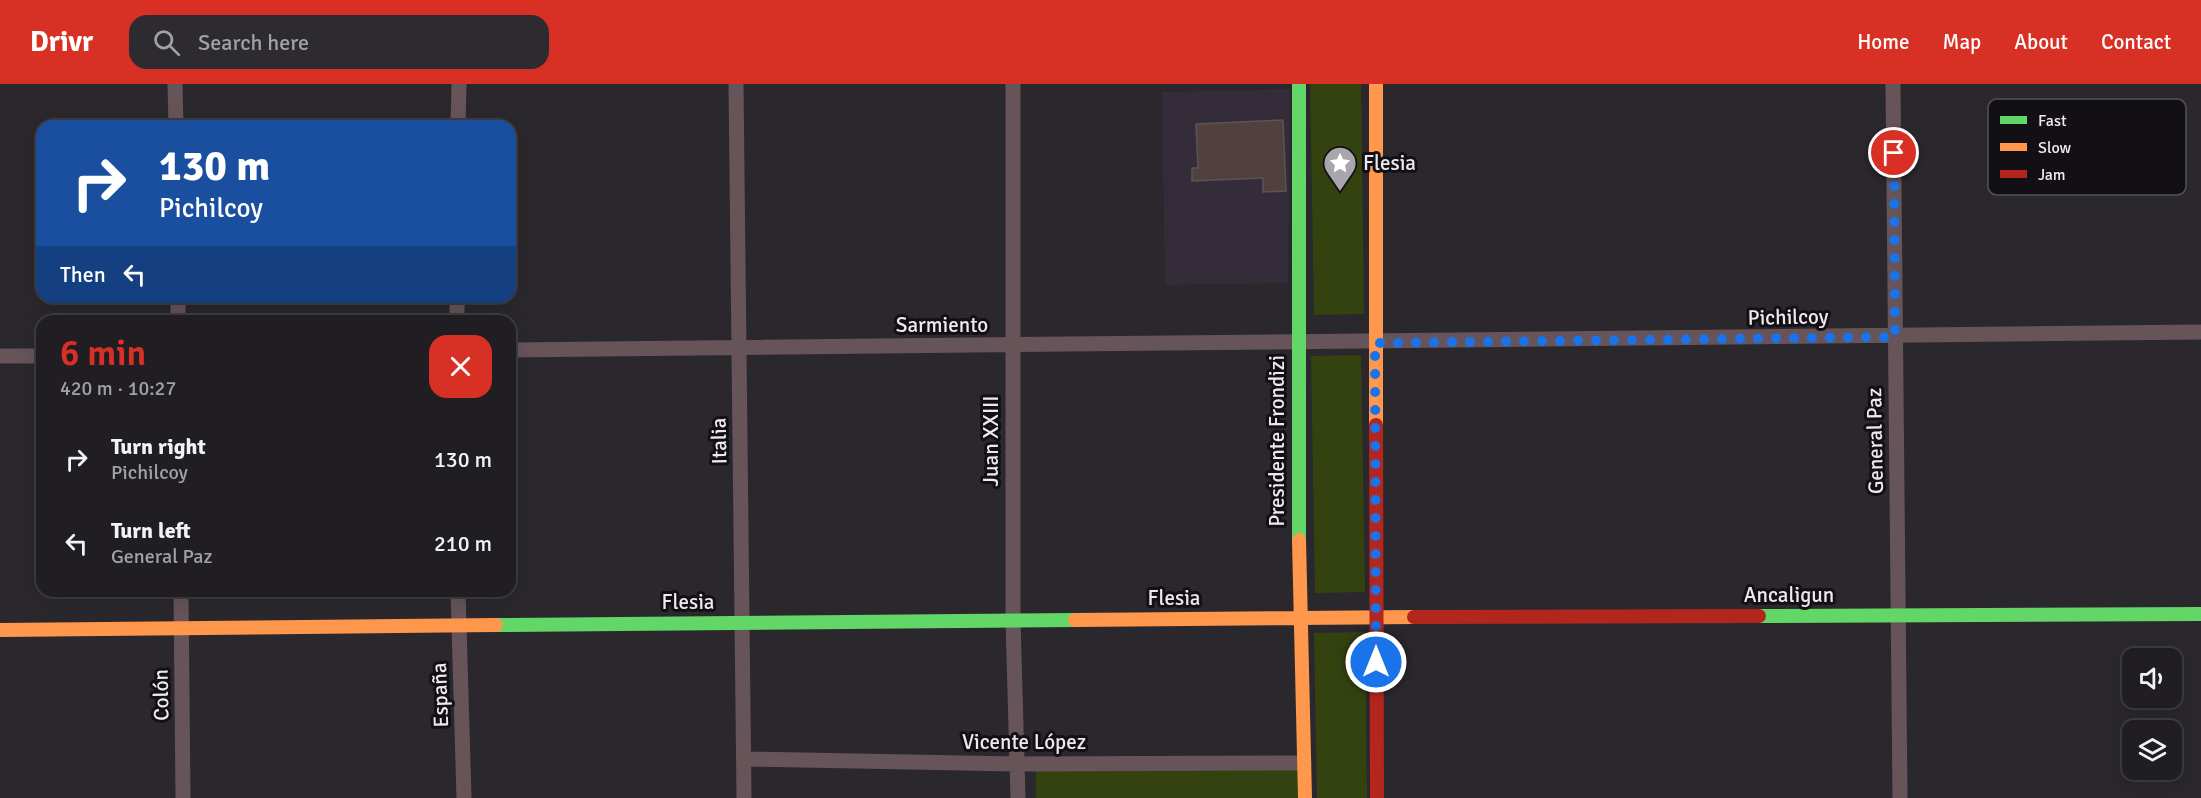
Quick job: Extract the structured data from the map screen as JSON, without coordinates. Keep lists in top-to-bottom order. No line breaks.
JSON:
{"streets":{"street":["Pichilcoy","Sarmiento","Italia","Juan XXIII","Presidente Frondizi","General Paz","Ancaligun","Flesia","Colón","España","Vicente López"]},"crossings":[["Pichilcoy","Sarmiento"],["Pichilcoy","General Paz"],["Sarmiento","Italia"],["Sarmiento","Juan XXIII"],["Sarmiento","Presidente Frondizi"],["Italia","Flesia"],["Italia","Vicente López"],["Juan XXIII","Flesia"],["Juan XXIII","Vicente López"],["Presidente Frondizi","Flesia"],["Presidente Frondizi","Vicente López"],["General Paz","Ancaligun"],["Ancaligun","Flesia"],["Flesia","Colón"],["Flesia","España"]],"places":{"place":["Flesia"]},"legend":["Fast","Slow","Jam"],"page":{"header":"Drivr","search":"Search here","nav":["Home","Map","About","Contact"],"turn":["130 m","Pichilcoy"],"then":"Then","heading":["6 min","420 m · 10:27"],"list":[{"name":"Turn right","note":"Pichilcoy","value":"130 m"},{"name":"Turn left","note":"General Paz","value":"210 m"}]}}
